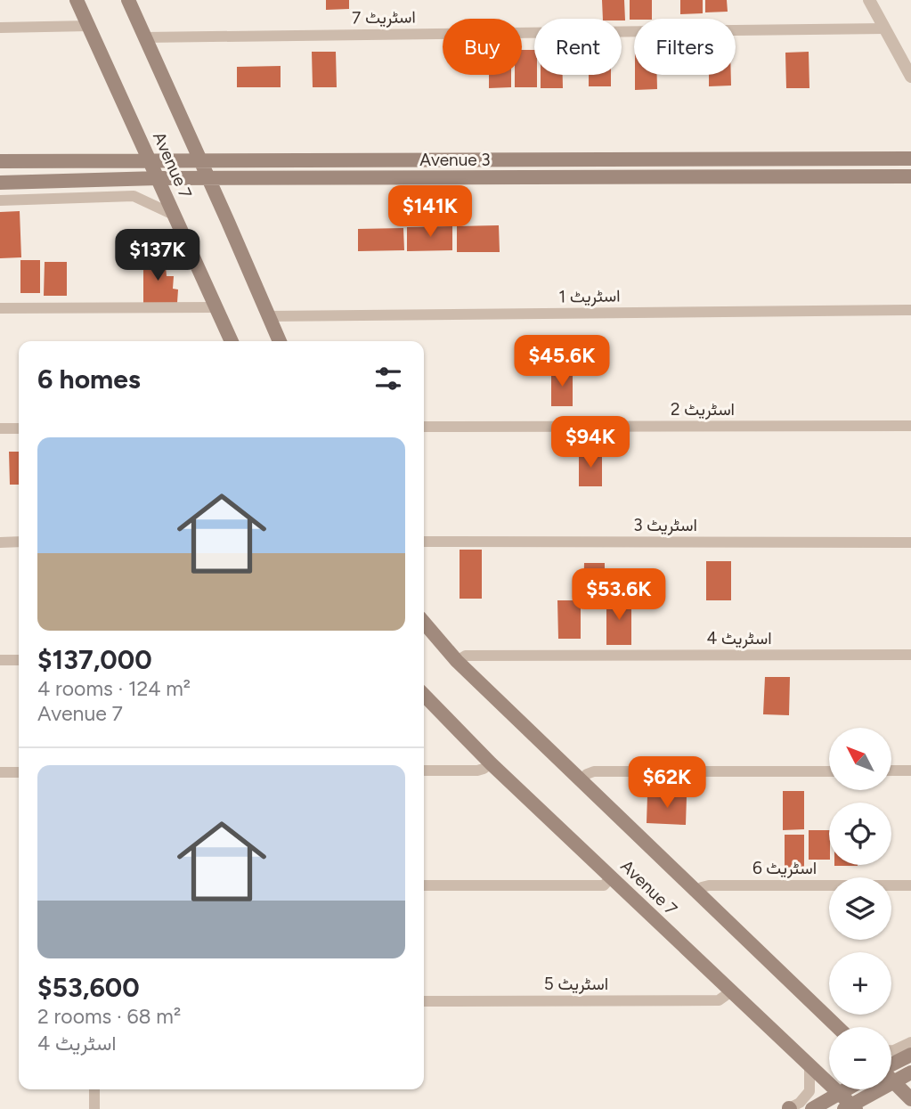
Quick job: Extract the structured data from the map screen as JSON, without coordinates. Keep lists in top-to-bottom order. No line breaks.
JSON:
{"streets":{"main road":["Avenue 3","Avenue 7"],"street":["اسٹریٹ 7","اسٹریٹ 1","اسٹریٹ 2","اسٹریٹ 3","اسٹریٹ 4","اسٹریٹ 6","اسٹریٹ 5"]},"crossings":[["اسٹریٹ 7","Avenue 7"],["Avenue 3","Avenue 7"],["Avenue 7","اسٹریٹ 1"],["Avenue 7","اسٹریٹ 4"],["Avenue 7","اسٹریٹ 6"],["Avenue 7","اسٹریٹ 5"]],"north":"top left","page":{"chip":["Buy","Rent","Filters"],"price":["$141K","$137K","$45.6K","$94K","$53.6K","$62K"],"heading":"6 homes","list":[{"name":"$137,000","note":"4 rooms · 124 m² · Avenue 7"},{"name":"$53,600","note":"2 rooms · 68 m² · اسٹریٹ 4"}],"map_buttons":["+","−"]}}
